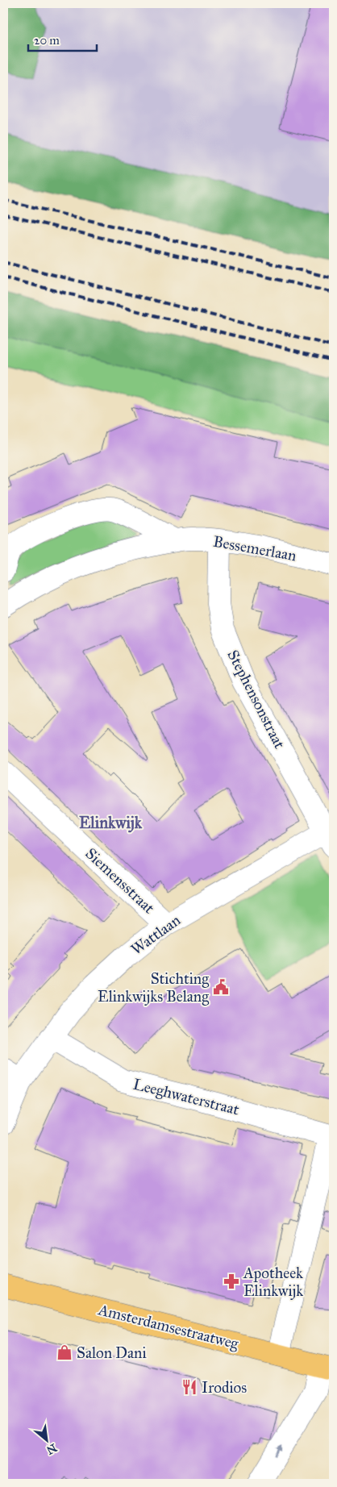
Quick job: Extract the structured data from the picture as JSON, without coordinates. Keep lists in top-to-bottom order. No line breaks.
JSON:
{"streets":{"main road":["Amsterdamsestraatweg"],"street":["Bessemerlaan","Stephensonstraat","Siemensstraat","Wattlaan","Leeghwaterstraat"]},"crossings":[["Bessemerlaan","Stephensonstraat"],["Stephensonstraat","Wattlaan"],["Siemensstraat","Wattlaan"],["Wattlaan","Leeghwaterstraat"]],"districts":["Elinkwijk"],"places":{"public building":["Stichting Elinkwijks Belang"],"pharmacy":["Apotheek Elinkwijk"],"shop":["Salon Dani"],"restaurant":["Irodios"]},"scale_bar":"20 m","north":"bottom right"}
